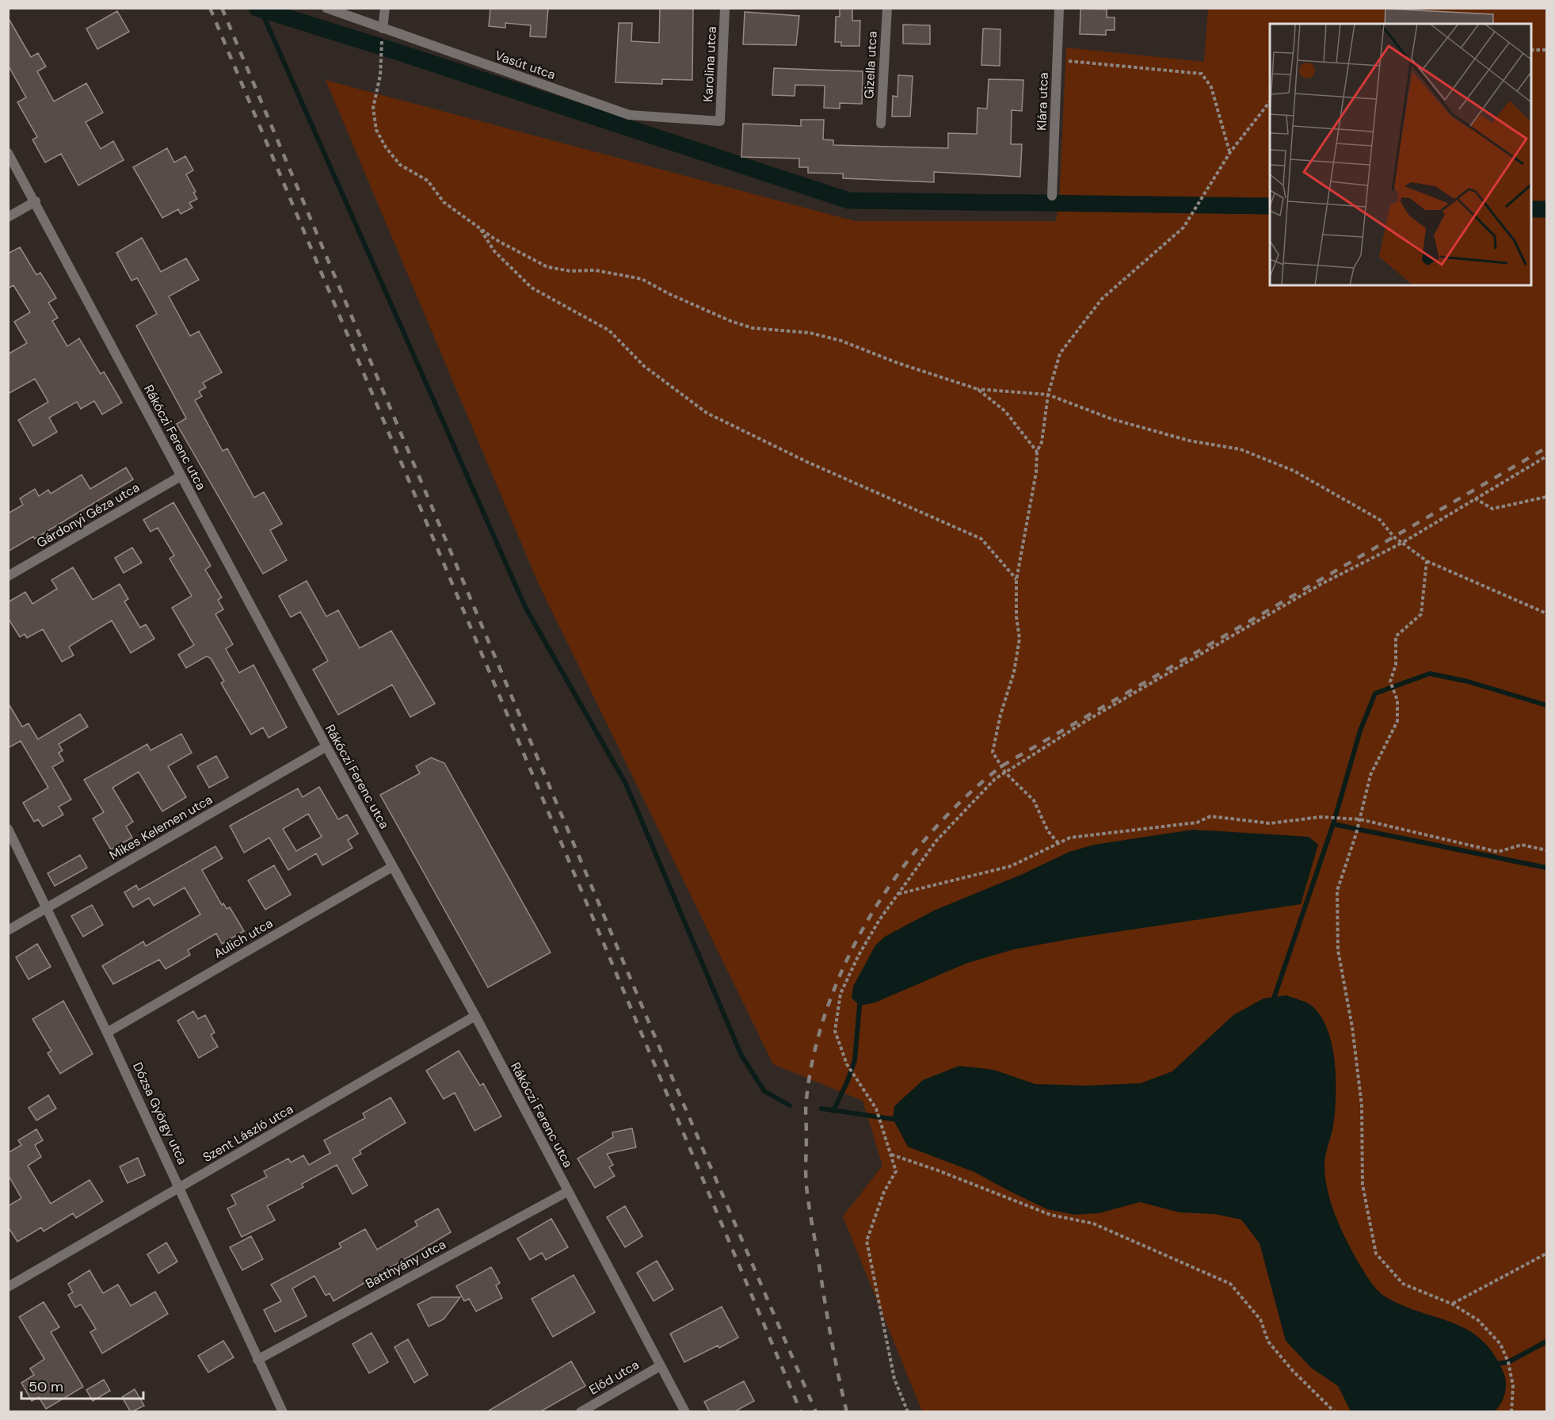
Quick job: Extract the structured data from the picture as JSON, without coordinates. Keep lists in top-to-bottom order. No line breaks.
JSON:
{"streets":{"street":["Karolina utca","Vasút utca","Gizella utca","Klára utca","Rákóczi Ferenc utca","Gárdonyi Géza utca","Mikes Kelemen utca","Aulich utca","Dózsa György utca","Szent László utca","Batthyány utca","Előd utca"]},"crossings":[["Karolina utca","Vasút utca"],["Rákóczi Ferenc utca","Gárdonyi Géza utca"],["Rákóczi Ferenc utca","Mikes Kelemen utca"],["Rákóczi Ferenc utca","Aulich utca"],["Rákóczi Ferenc utca","Szent László utca"],["Rákóczi Ferenc utca","Batthyány utca"],["Rákóczi Ferenc utca","Előd utca"],["Mikes Kelemen utca","Dózsa György utca"],["Aulich utca","Dózsa György utca"],["Dózsa György utca","Szent László utca"],["Dózsa György utca","Batthyány utca"]],"scale_bar":"50 m"}
